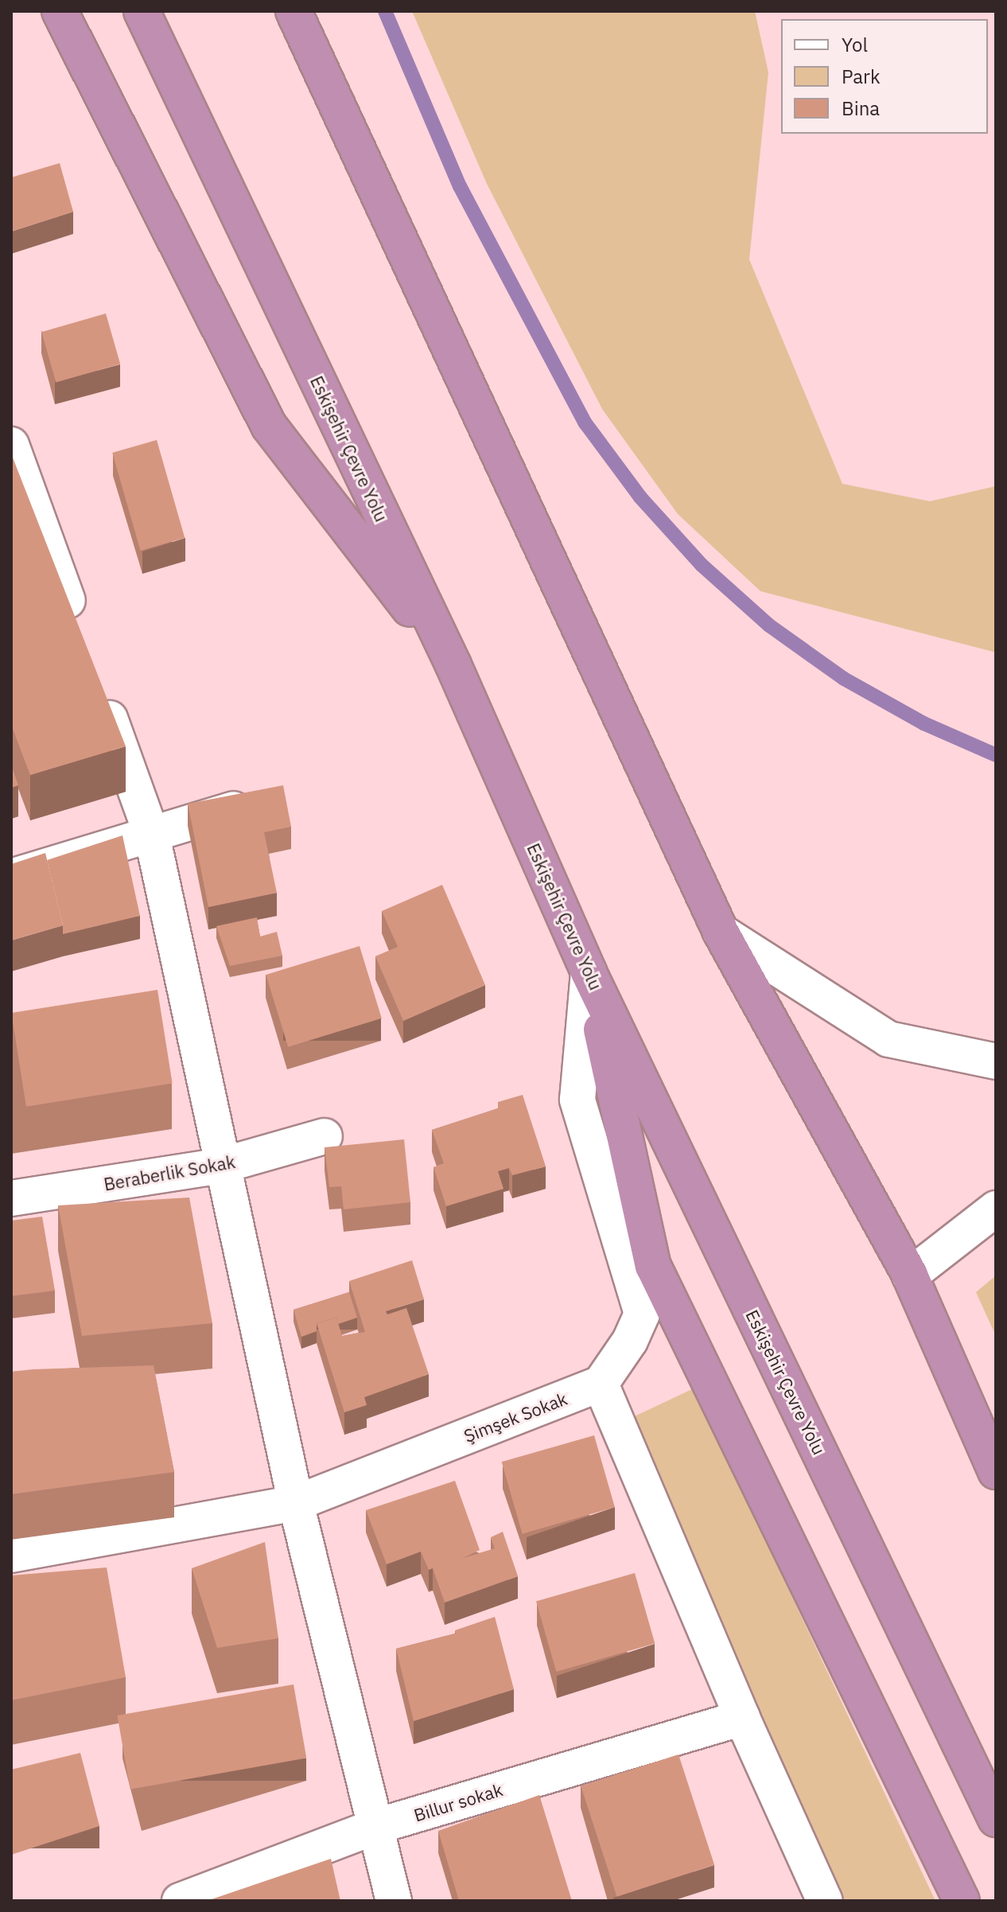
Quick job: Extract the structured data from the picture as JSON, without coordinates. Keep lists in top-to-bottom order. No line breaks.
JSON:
{"streets":{"highway":["Eskişehir Çevre Yolu"],"street":["Beraberlik Sokak","Şimşek Sokak","Billur sokak"]},"legend":["Yol","Park","Bina"]}
